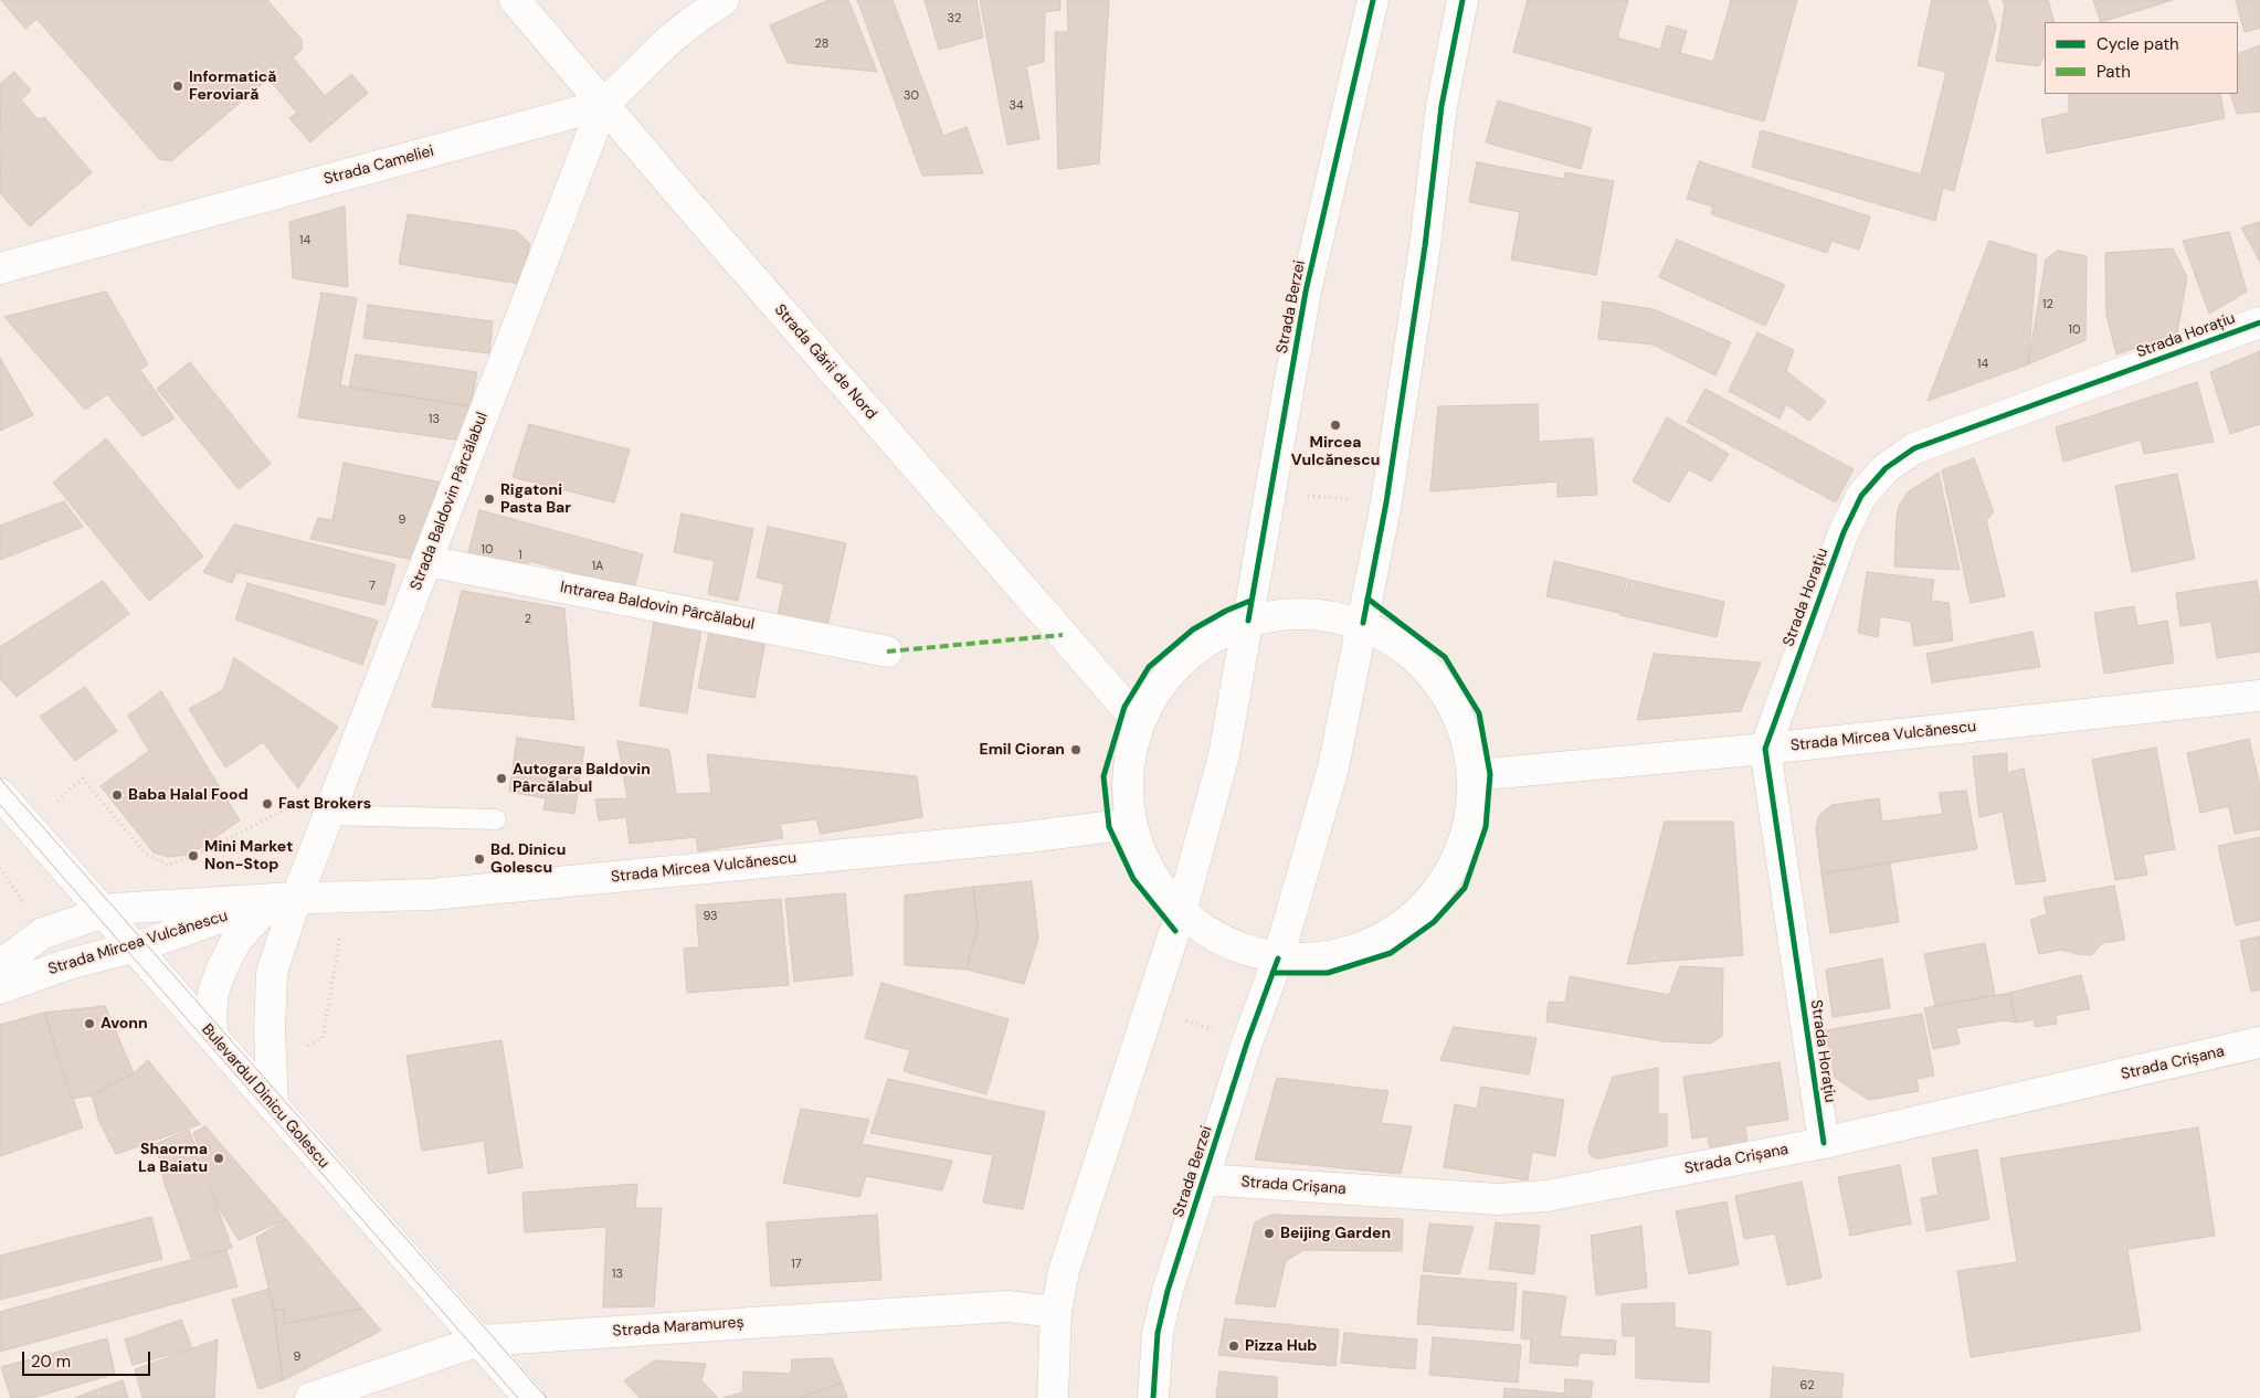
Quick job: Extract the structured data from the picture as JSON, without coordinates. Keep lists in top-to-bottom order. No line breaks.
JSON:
{"streets":{"main road":["Strada Cameliei","Strada Berzei","Strada Horațiu","Strada Gării de Nord","Strada Baldovin Pârcălabul","Intrarea Baldovin Pârcălabul","Strada Mircea Vulcănescu","Strada Crișana","Bulevardul Dinicu Golescu","Strada Maramureș"]},"crossings":[["Strada Cameliei","Strada Gării de Nord"],["Strada Cameliei","Strada Baldovin Pârcălabul"],["Strada Berzei","Strada Crișana"],["Strada Berzei","Strada Maramureș"],["Strada Horațiu","Strada Mircea Vulcănescu"],["Strada Horațiu","Strada Crișana"],["Strada Gării de Nord","Strada Baldovin Pârcălabul"],["Strada Baldovin Pârcălabul","Intrarea Baldovin Pârcălabul"],["Strada Baldovin Pârcălabul","Strada Mircea Vulcănescu"],["Strada Baldovin Pârcălabul","Bulevardul Dinicu Golescu"],["Strada Mircea Vulcănescu","Bulevardul Dinicu Golescu"],["Bulevardul Dinicu Golescu","Strada Maramureș"]],"places":["Informatică Feroviară","Mircea Vulcănescu","Rigatoni Pasta Bar","Emil Cioran","Autogara Baldovin Pârcălabul","Baba Halal Food","Fast Brokers","Mini Market Non-Stop","Bd. Dinicu Golescu","Avonn","Shaorma La Baiatu","Beijing Garden","Pizza Hub"],"house_numbers":["32","28","30","34","14","12","10","14","13","9","10","1","1A","7","2","93","17","13","9","62"],"legend":["Cycle path","Path"],"scale_bar":"20 m"}
